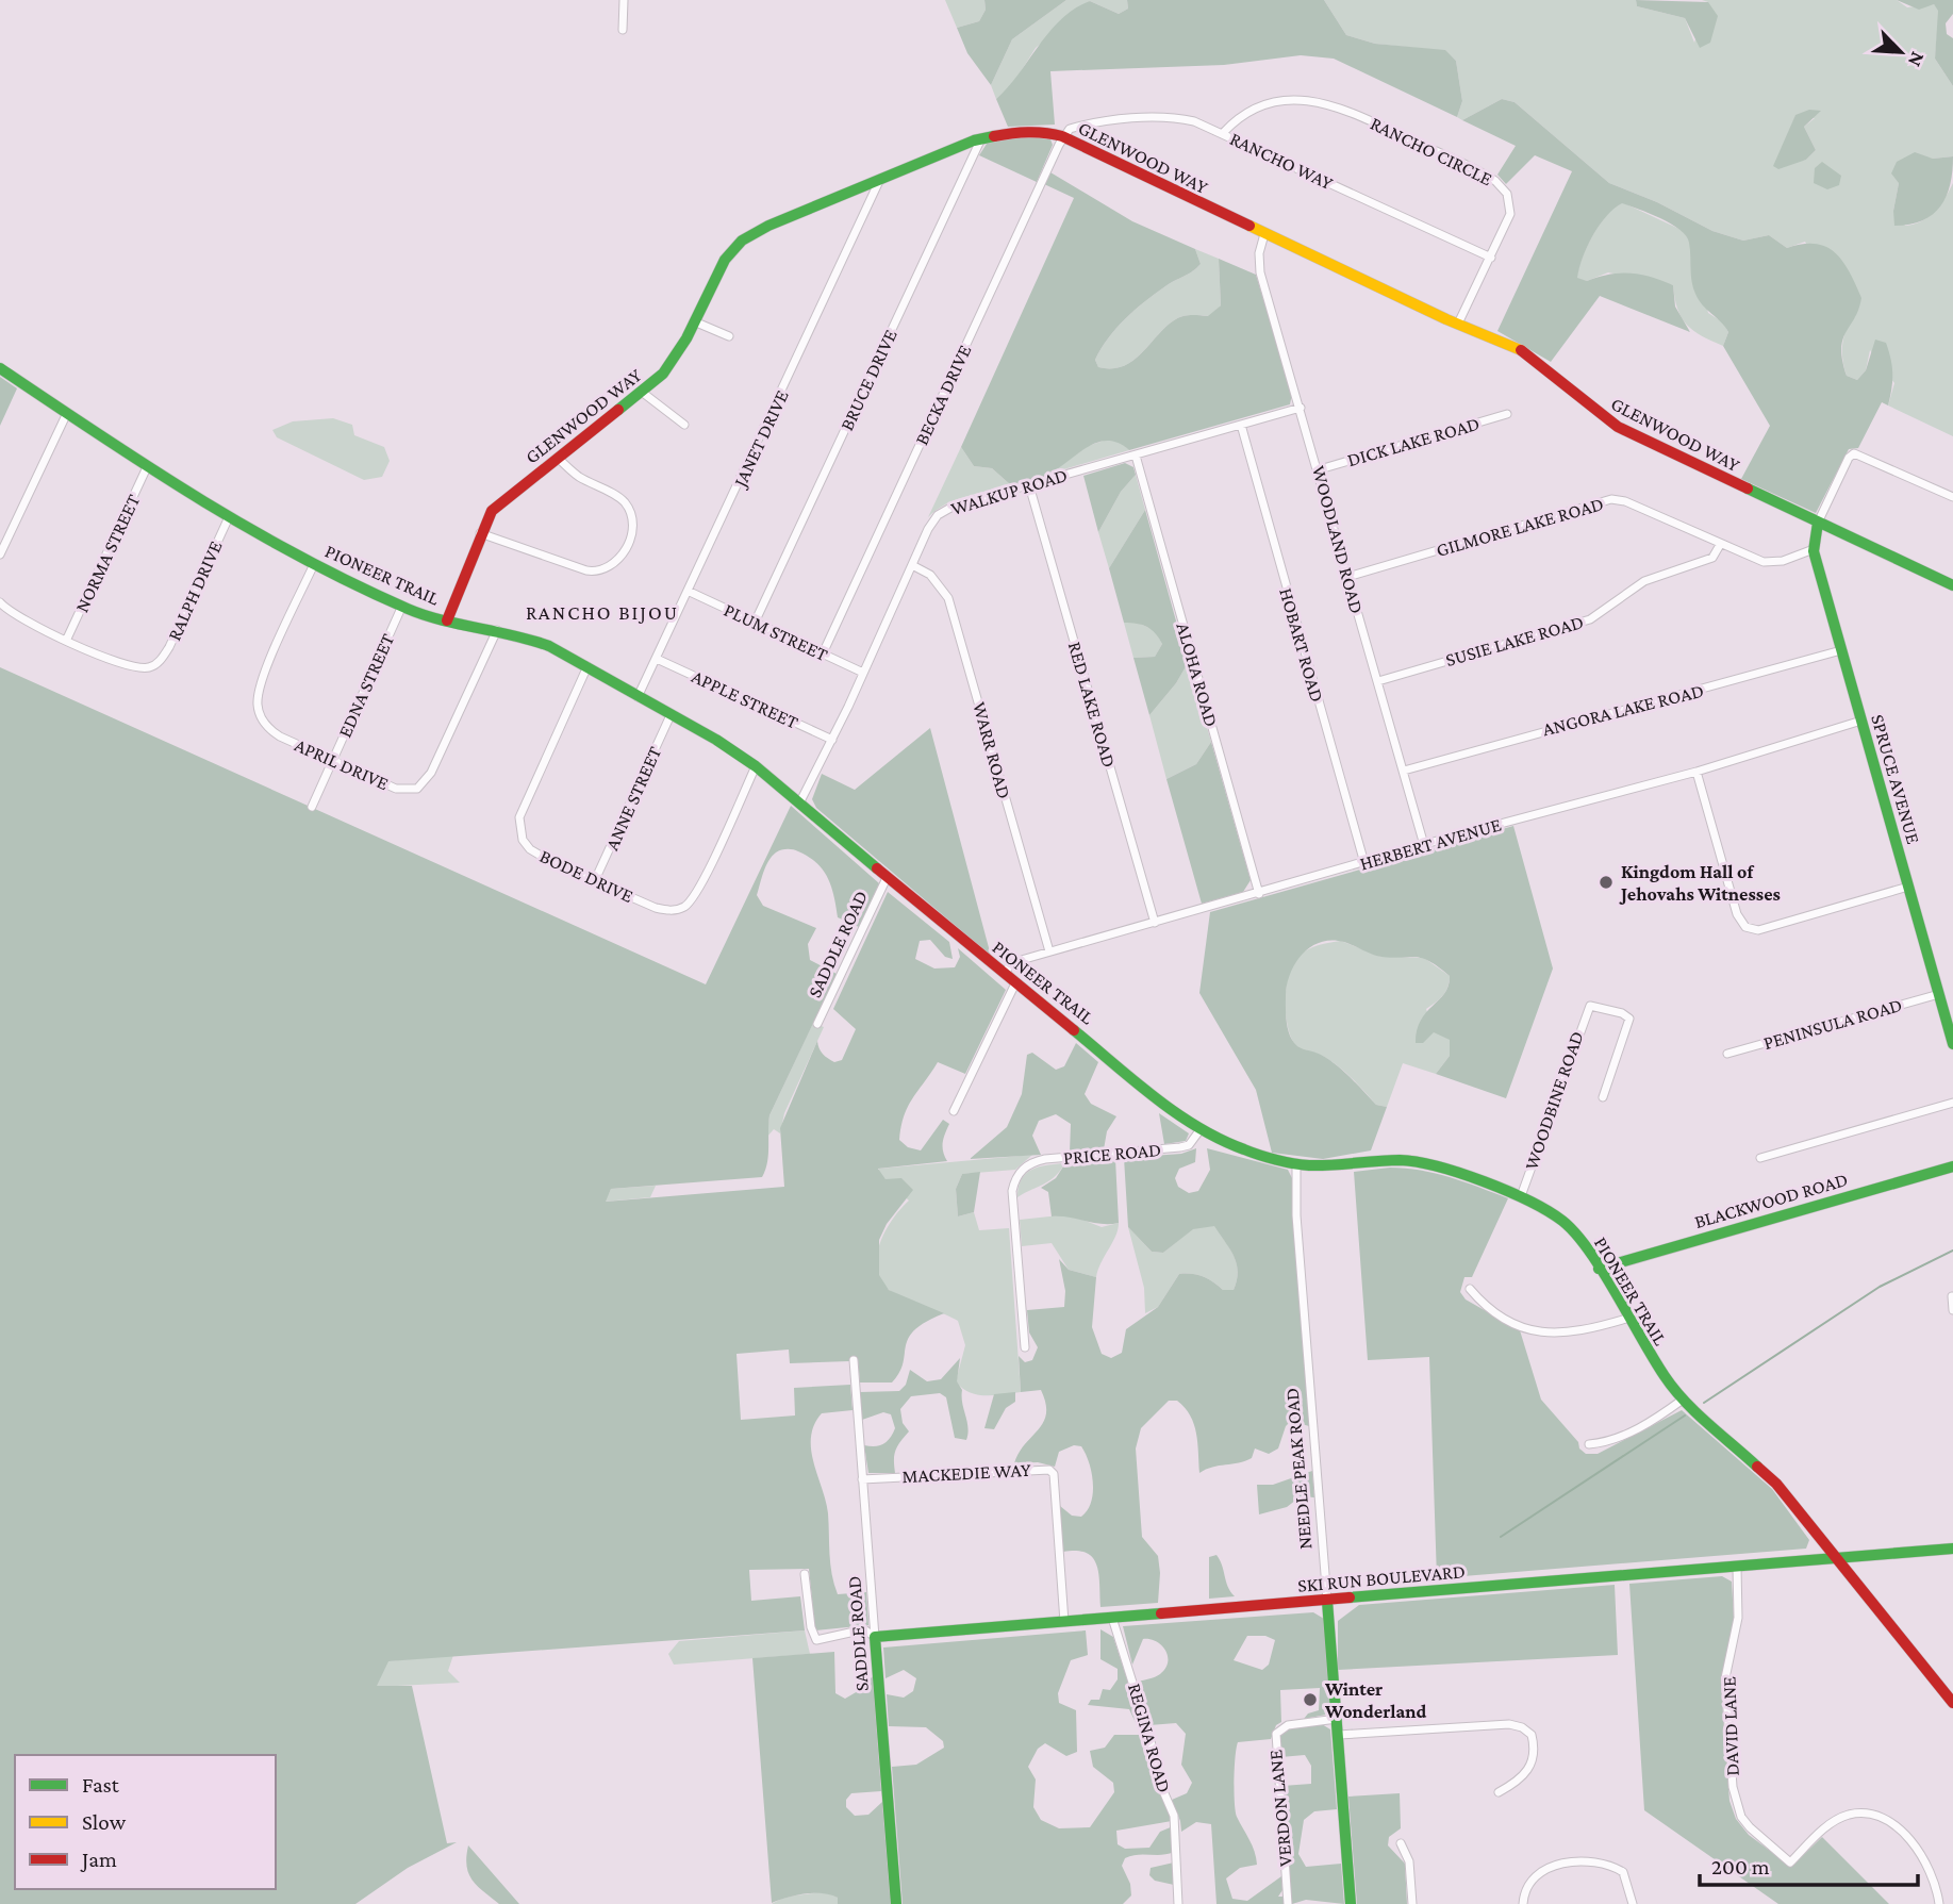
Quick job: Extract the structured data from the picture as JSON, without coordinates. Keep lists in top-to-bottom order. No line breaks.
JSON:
{"streets":{"street":["RANCHO CIRCLE","GLENWOOD WAY","RANCHO WAY","BRUCE DRIVE","BECKA DRIVE","JANET DRIVE","DICK LAKE ROAD","WALKUP ROAD","GILMORE LAKE ROAD","WOODLAND ROAD","NORMA STREET","PIONEER TRAIL","RALPH DRIVE","PLUM STREET","SUSIE LAKE ROAD","HOBART ROAD","ALOHA ROAD","EDNA STREET","APPLE STREET","RED LAKE ROAD","ANGORA LAKE ROAD","WARR ROAD","APRIL DRIVE","SPRUCE AVENUE","ANNE STREET","HERBERT AVENUE","BODE DRIVE","SADDLE ROAD","PENINSULA ROAD","WOODBINE ROAD","PRICE ROAD","BLACKWOOD ROAD","NEEDLE PEAK ROAD","MACKEDIE WAY","SKI RUN BOULEVARD","DAVID LANE","REGINA ROAD","VERDON LANE"]},"crossings":[["RANCHO CIRCLE","GLENWOOD WAY"],["RANCHO CIRCLE","RANCHO WAY"],["GLENWOOD WAY","RANCHO WAY"],["GLENWOOD WAY","BRUCE DRIVE"],["GLENWOOD WAY","BECKA DRIVE"],["GLENWOOD WAY","JANET DRIVE"],["GLENWOOD WAY","WOODLAND ROAD"],["GLENWOOD WAY","PIONEER TRAIL"],["GLENWOOD WAY","SPRUCE AVENUE"],["RANCHO WAY","BECKA DRIVE"],["BRUCE DRIVE","PLUM STREET"],["BECKA DRIVE","PLUM STREET"],["JANET DRIVE","PIONEER TRAIL"],["JANET DRIVE","PLUM STREET"],["JANET DRIVE","APPLE STREET"],["DICK LAKE ROAD","WOODLAND ROAD"],["WALKUP ROAD","WOODLAND ROAD"],["WALKUP ROAD","PIONEER TRAIL"],["WALKUP ROAD","PLUM STREET"],["WALKUP ROAD","HOBART ROAD"],["WALKUP ROAD","ALOHA ROAD"],["WALKUP ROAD","APPLE STREET"],["WALKUP ROAD","RED LAKE ROAD"],["WALKUP ROAD","WARR ROAD"],["GILMORE LAKE ROAD","WOODLAND ROAD"],["GILMORE LAKE ROAD","SUSIE LAKE ROAD"],["GILMORE LAKE ROAD","SPRUCE AVENUE"],["WOODLAND ROAD","SUSIE LAKE ROAD"],["WOODLAND ROAD","ANGORA LAKE ROAD"],["WOODLAND ROAD","HERBERT AVENUE"],["NORMA STREET","PIONEER TRAIL"],["NORMA STREET","RALPH DRIVE"],["PIONEER TRAIL","RALPH DRIVE"],["PIONEER TRAIL","EDNA STREET"],["PIONEER TRAIL","APRIL DRIVE"],["PIONEER TRAIL","ANNE STREET"],["PIONEER TRAIL","HERBERT AVENUE"],["PIONEER TRAIL","BODE DRIVE"],["PIONEER TRAIL","SADDLE ROAD"],["PIONEER TRAIL","WOODBINE ROAD"],["PIONEER TRAIL","PRICE ROAD"],["PIONEER TRAIL","BLACKWOOD ROAD"],["PIONEER TRAIL","NEEDLE PEAK ROAD"],["PIONEER TRAIL","SKI RUN BOULEVARD"],["HOBART ROAD","HERBERT AVENUE"],["ALOHA ROAD","HERBERT AVENUE"],["EDNA STREET","APRIL DRIVE"],["RED LAKE ROAD","HERBERT AVENUE"],["ANGORA LAKE ROAD","SPRUCE AVENUE"],["WARR ROAD","HERBERT AVENUE"],["SPRUCE AVENUE","HERBERT AVENUE"],["SPRUCE AVENUE","PENINSULA ROAD"],["ANNE STREET","BODE DRIVE"],["SADDLE ROAD","MACKEDIE WAY"],["SADDLE ROAD","SKI RUN BOULEVARD"],["NEEDLE PEAK ROAD","SKI RUN BOULEVARD"],["NEEDLE PEAK ROAD","VERDON LANE"],["MACKEDIE WAY","SKI RUN BOULEVARD"],["SKI RUN BOULEVARD","DAVID LANE"],["SKI RUN BOULEVARD","REGINA ROAD"]],"districts":["RANCHO BIJOU"],"places":["Kingdom Hall of Jehovahs Witnesses","Winter Wonderland"],"legend":["Fast","Slow","Jam"],"scale_bar":"200 m","north":"bottom right"}
